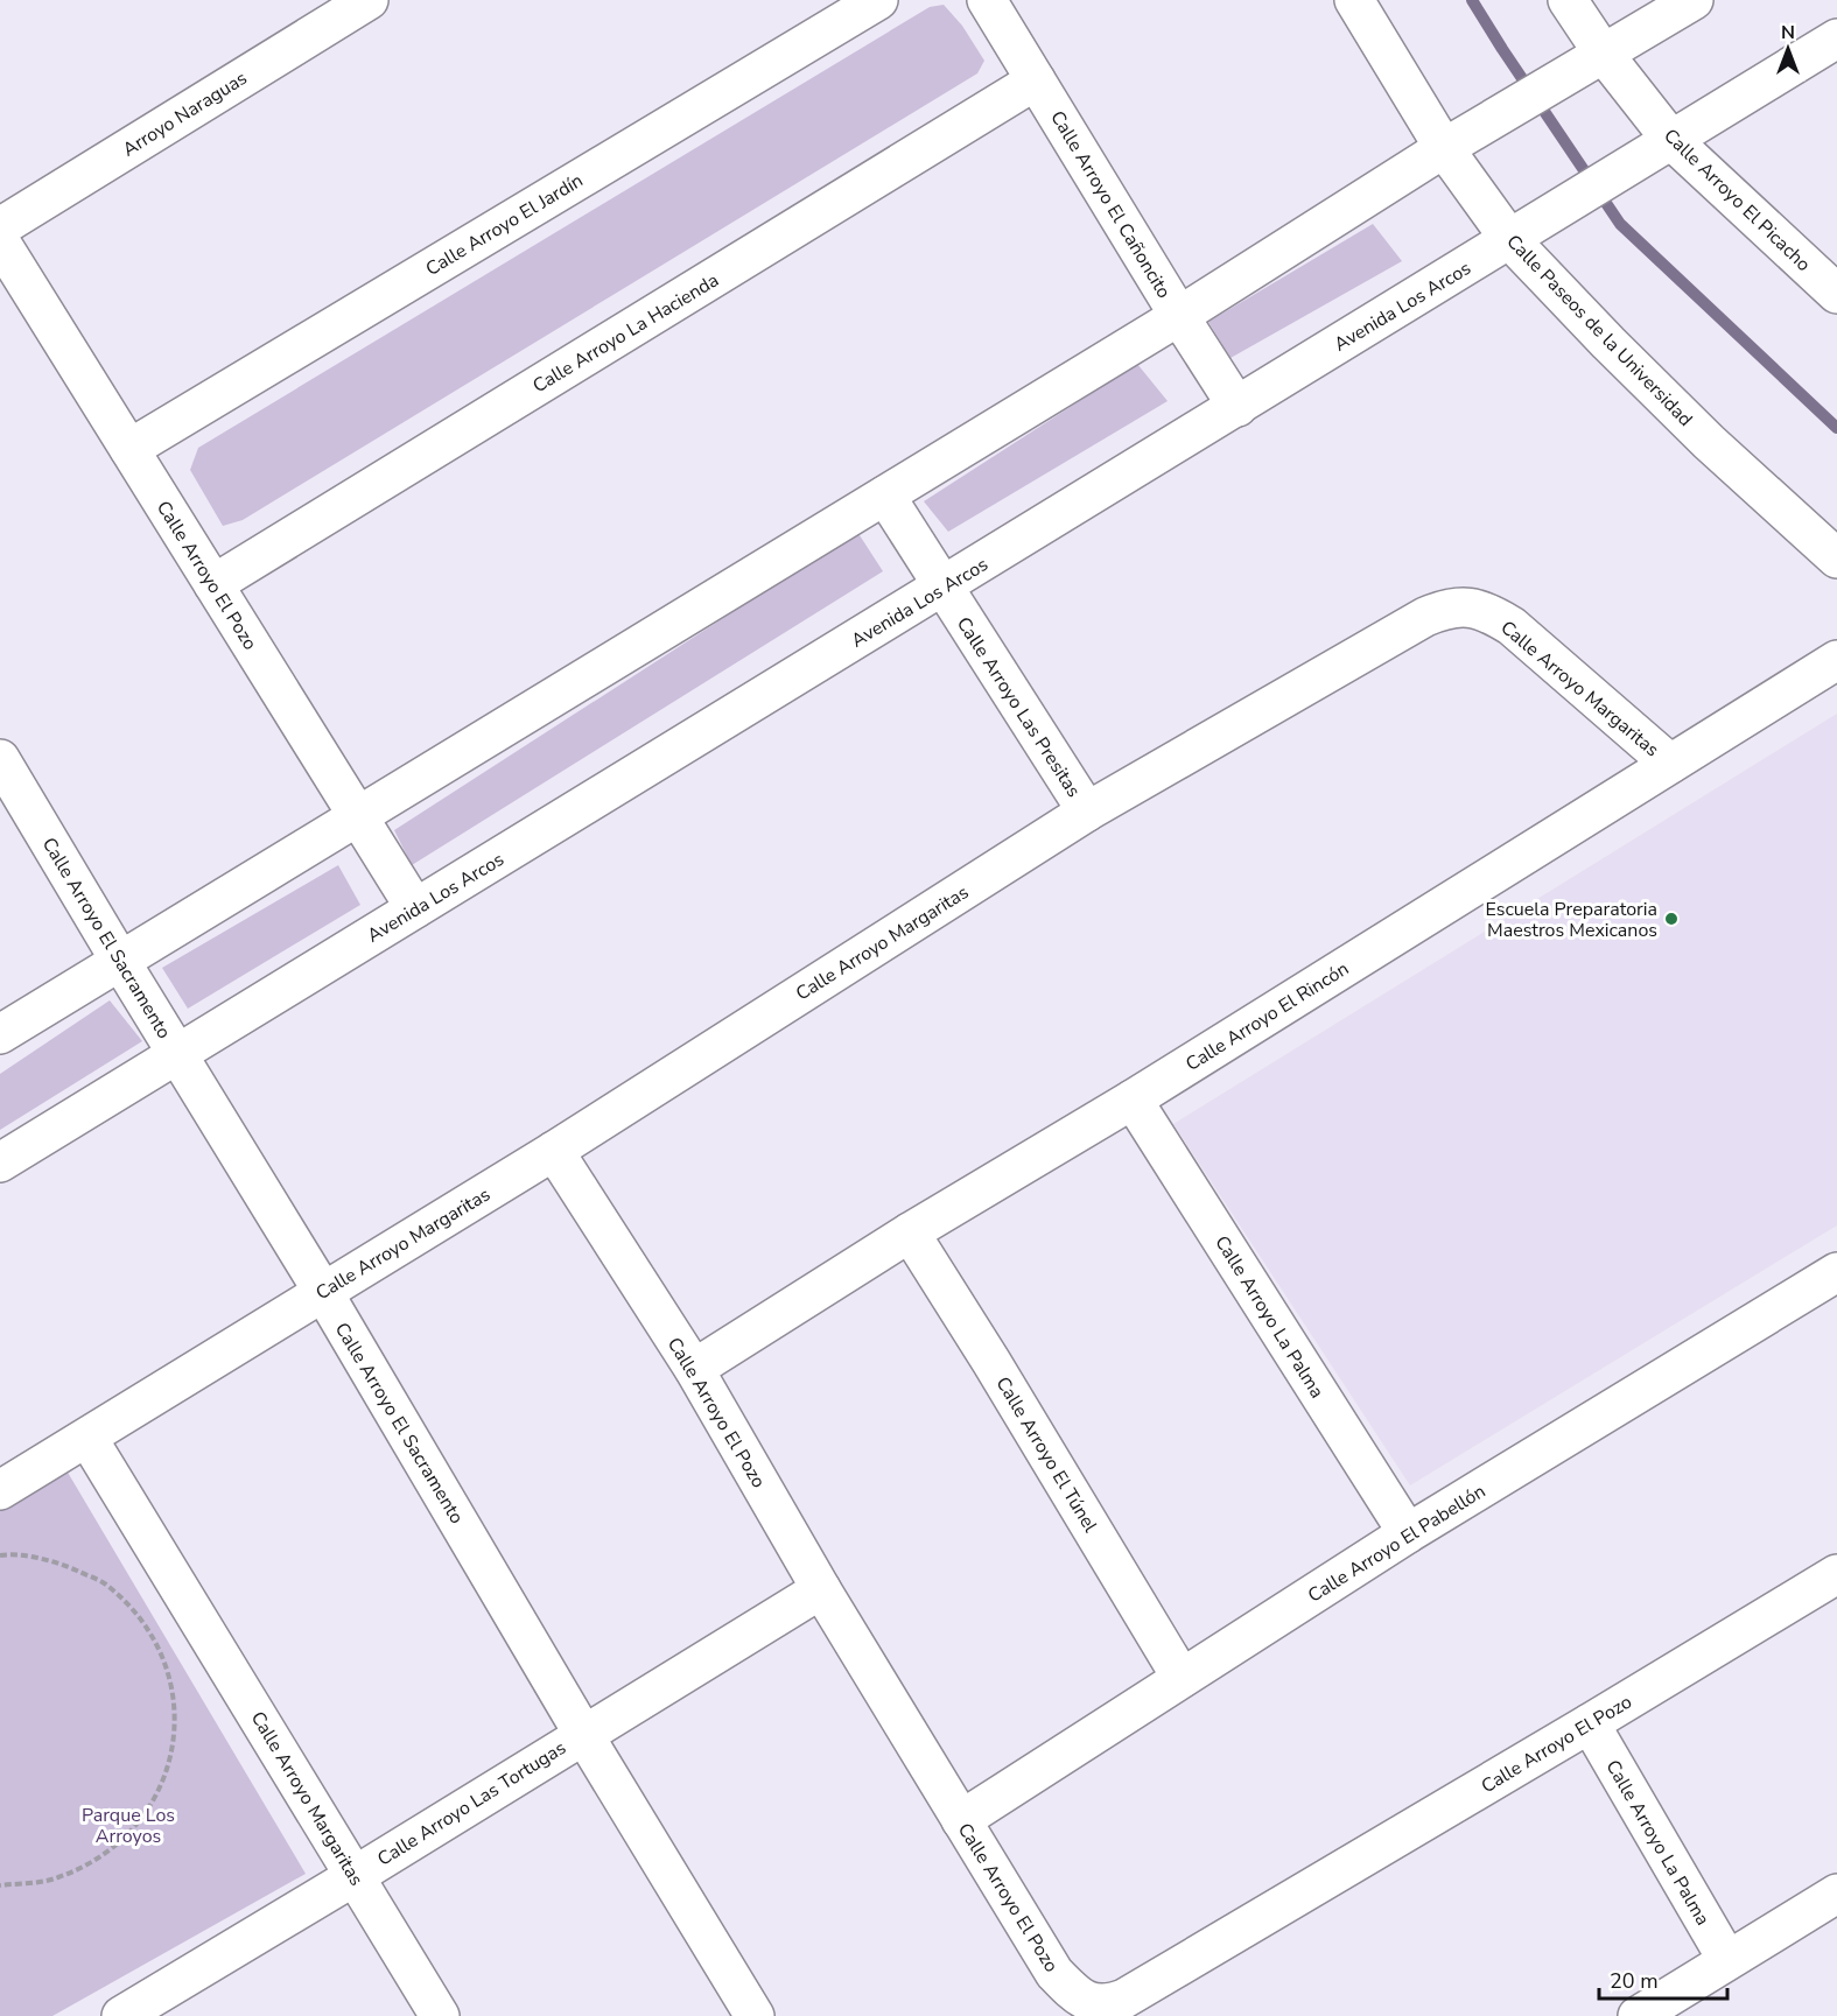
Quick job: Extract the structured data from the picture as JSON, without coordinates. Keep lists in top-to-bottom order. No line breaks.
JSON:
{"streets":{"street":["Arroyo Naraguas","Calle Arroyo El Picacho","Calle Arroyo El Cañoncito","Calle Arroyo El Jardín","Avenida Los Arcos","Calle Paseos de la Universidad","Calle Arroyo La Hacienda","Calle Arroyo El Pozo","Calle Arroyo Margaritas","Calle Arroyo Las Presitas","Calle Arroyo El Sacramento","Calle Arroyo El Rincón","Calle Arroyo La Palma","Calle Arroyo El Túnel","Calle Arroyo El Pabellón","Calle Arroyo Las Tortugas"]},"crossings":[["Calle Arroyo El Picacho","Avenida Los Arcos"],["Calle Arroyo El Cañoncito","Avenida Los Arcos"],["Calle Arroyo El Cañoncito","Calle Arroyo La Hacienda"],["Calle Arroyo El Jardín","Calle Arroyo El Pozo"],["Avenida Los Arcos","Calle Paseos de la Universidad"],["Avenida Los Arcos","Calle Arroyo El Pozo"],["Avenida Los Arcos","Calle Arroyo Las Presitas"],["Avenida Los Arcos","Calle Arroyo El Sacramento"],["Calle Arroyo La Hacienda","Calle Arroyo El Pozo"],["Calle Arroyo El Pozo","Calle Arroyo Margaritas"],["Calle Arroyo El Pozo","Calle Arroyo El Rincón"],["Calle Arroyo El Pozo","Calle Arroyo La Palma"],["Calle Arroyo El Pozo","Calle Arroyo El Pabellón"],["Calle Arroyo El Pozo","Calle Arroyo Las Tortugas"],["Calle Arroyo Margaritas","Calle Arroyo Las Presitas"],["Calle Arroyo Margaritas","Calle Arroyo El Sacramento"],["Calle Arroyo Margaritas","Calle Arroyo El Rincón"],["Calle Arroyo Margaritas","Calle Arroyo Las Tortugas"],["Calle Arroyo El Sacramento","Calle Arroyo Las Tortugas"],["Calle Arroyo El Rincón","Calle Arroyo La Palma"],["Calle Arroyo El Rincón","Calle Arroyo El Túnel"],["Calle Arroyo La Palma","Calle Arroyo El Pabellón"],["Calle Arroyo El Túnel","Calle Arroyo El Pabellón"]],"parks":["Parque Los Arroyos"],"places":["Escuela Preparatoria Maestros Mexicanos"],"scale_bar":"20 m","north":"top"}
